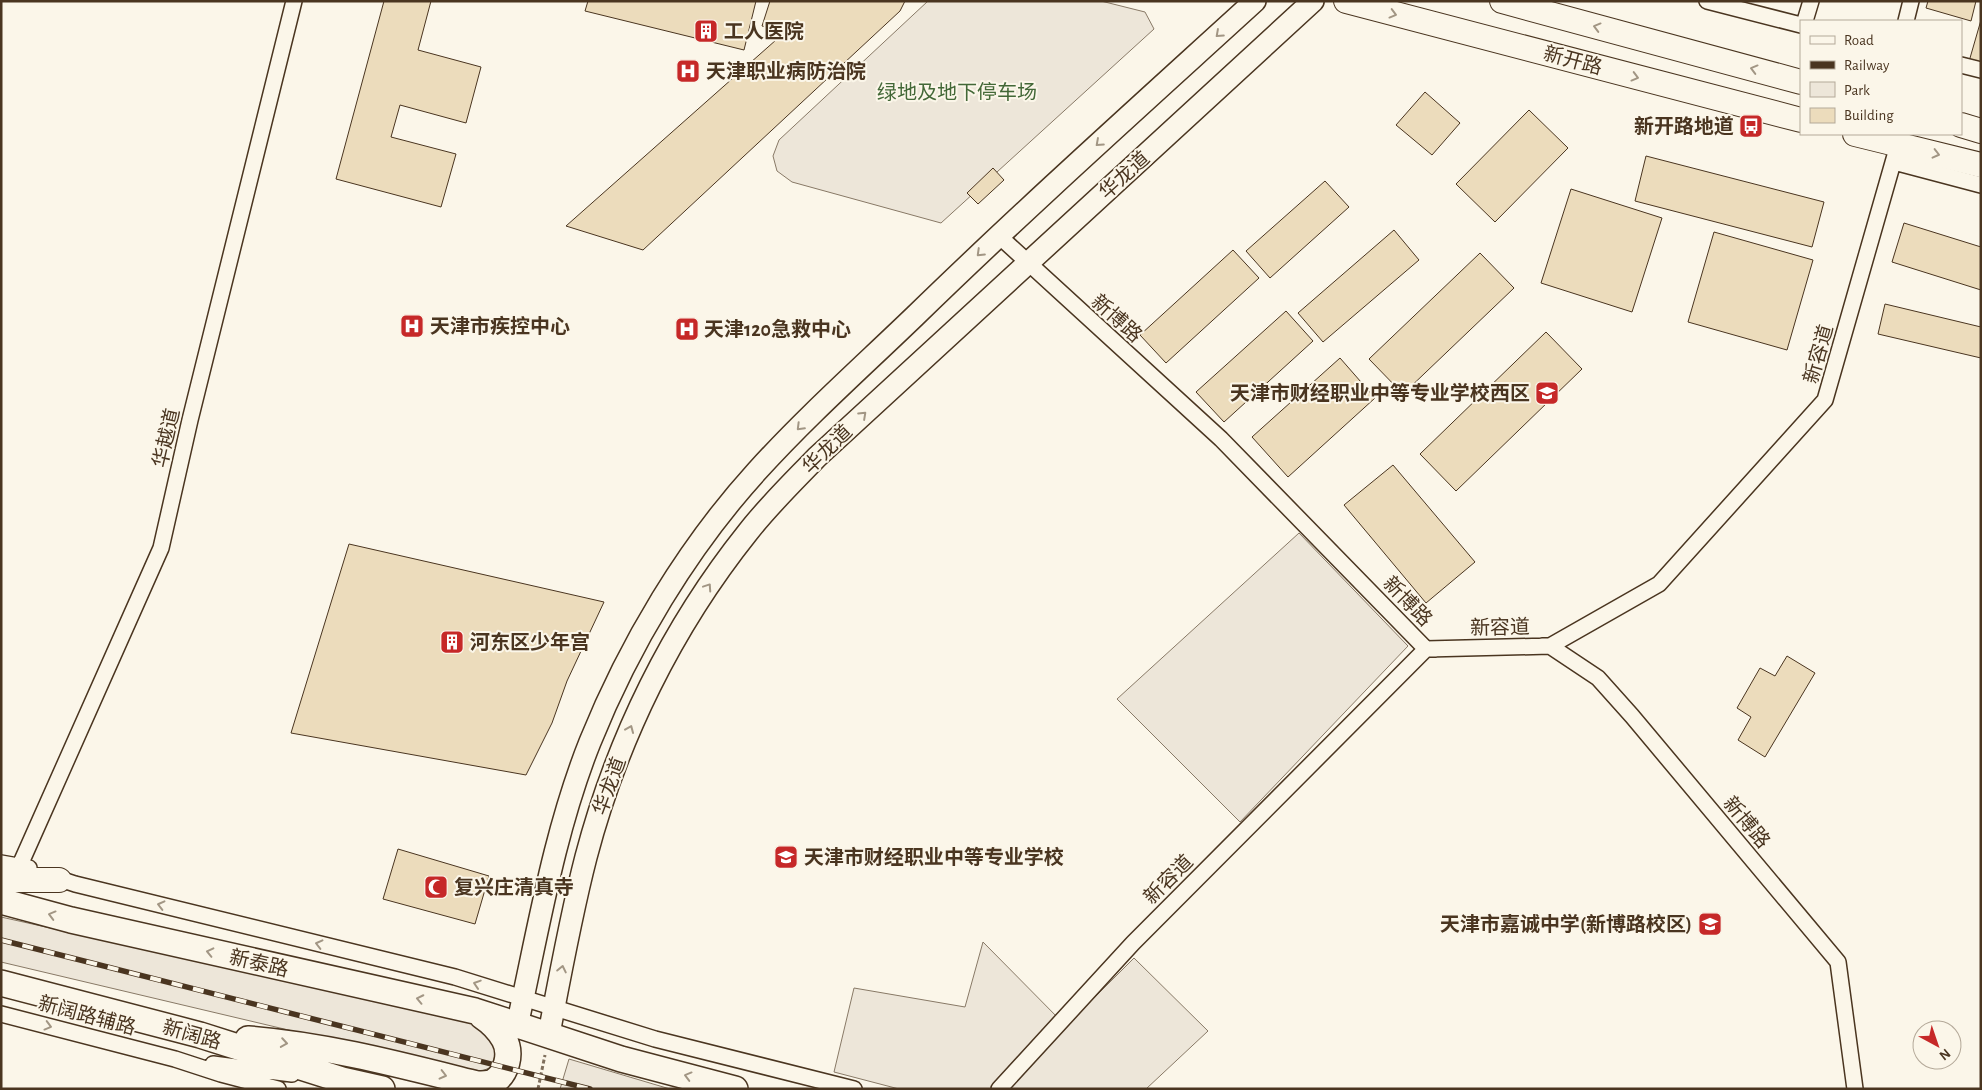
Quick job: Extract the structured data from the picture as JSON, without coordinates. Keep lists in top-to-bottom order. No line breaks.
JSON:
{"streets":{"highway":["新泰路","新阔路"],"main road":["新开路","华龙道"],"street":["新博路","新容道","华越道","新阔路辅路"]},"crossings":[["华龙道","新博路"],["华龙道","新泰路"],["新博路","新容道"]],"one_way":["新泰路","新阔路辅路"],"parks":["绿地及地下停车场"],"places":{"building":["工人医院","河东区少年宫"],"hospital":["天津职业病防治院","天津市疾控中心","天津120急救中心"],"bus stop":["新开路地道"],"school or university":["天津市财经职业中等专业学校西区","天津市财经职业中等专业学校","天津市嘉诚中学(新博路校区)"],"mosque":["复兴庄清真寺"]},"legend":["Road","Railway","Park","Building"],"north":"bottom right"}
